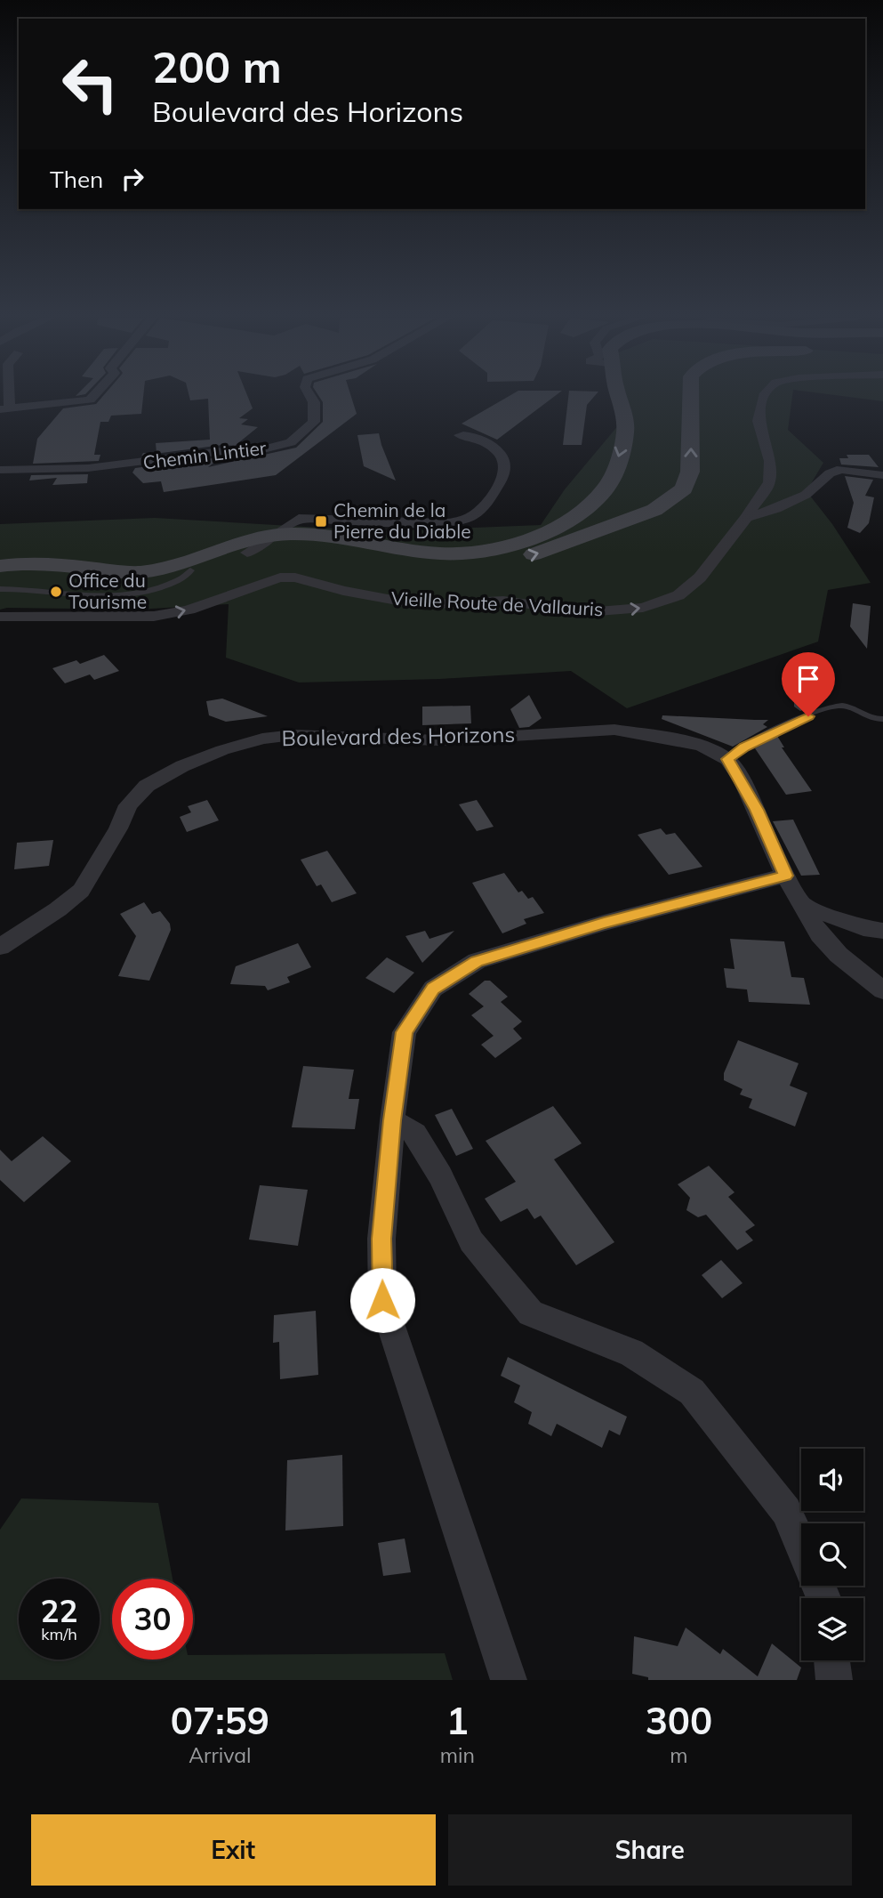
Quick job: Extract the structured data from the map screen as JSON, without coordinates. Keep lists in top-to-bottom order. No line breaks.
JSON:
{"streets":{"street":["Chemin Lintier","Vieille Route de Vallauris","Boulevard des Horizons"]},"one_way":["Vieille Route de Vallauris"],"places":{"transit":["Chemin de la Pierre du Diable"],"other":["Office du Tourisme"]},"page":{"turn":["200 m","Boulevard des Horizons"],"then":"Then","speed":"22 km/h","limit":"30","eta":["07:59","Arrival","1","min","300","m"],"buttons":["Exit","Share"]}}
